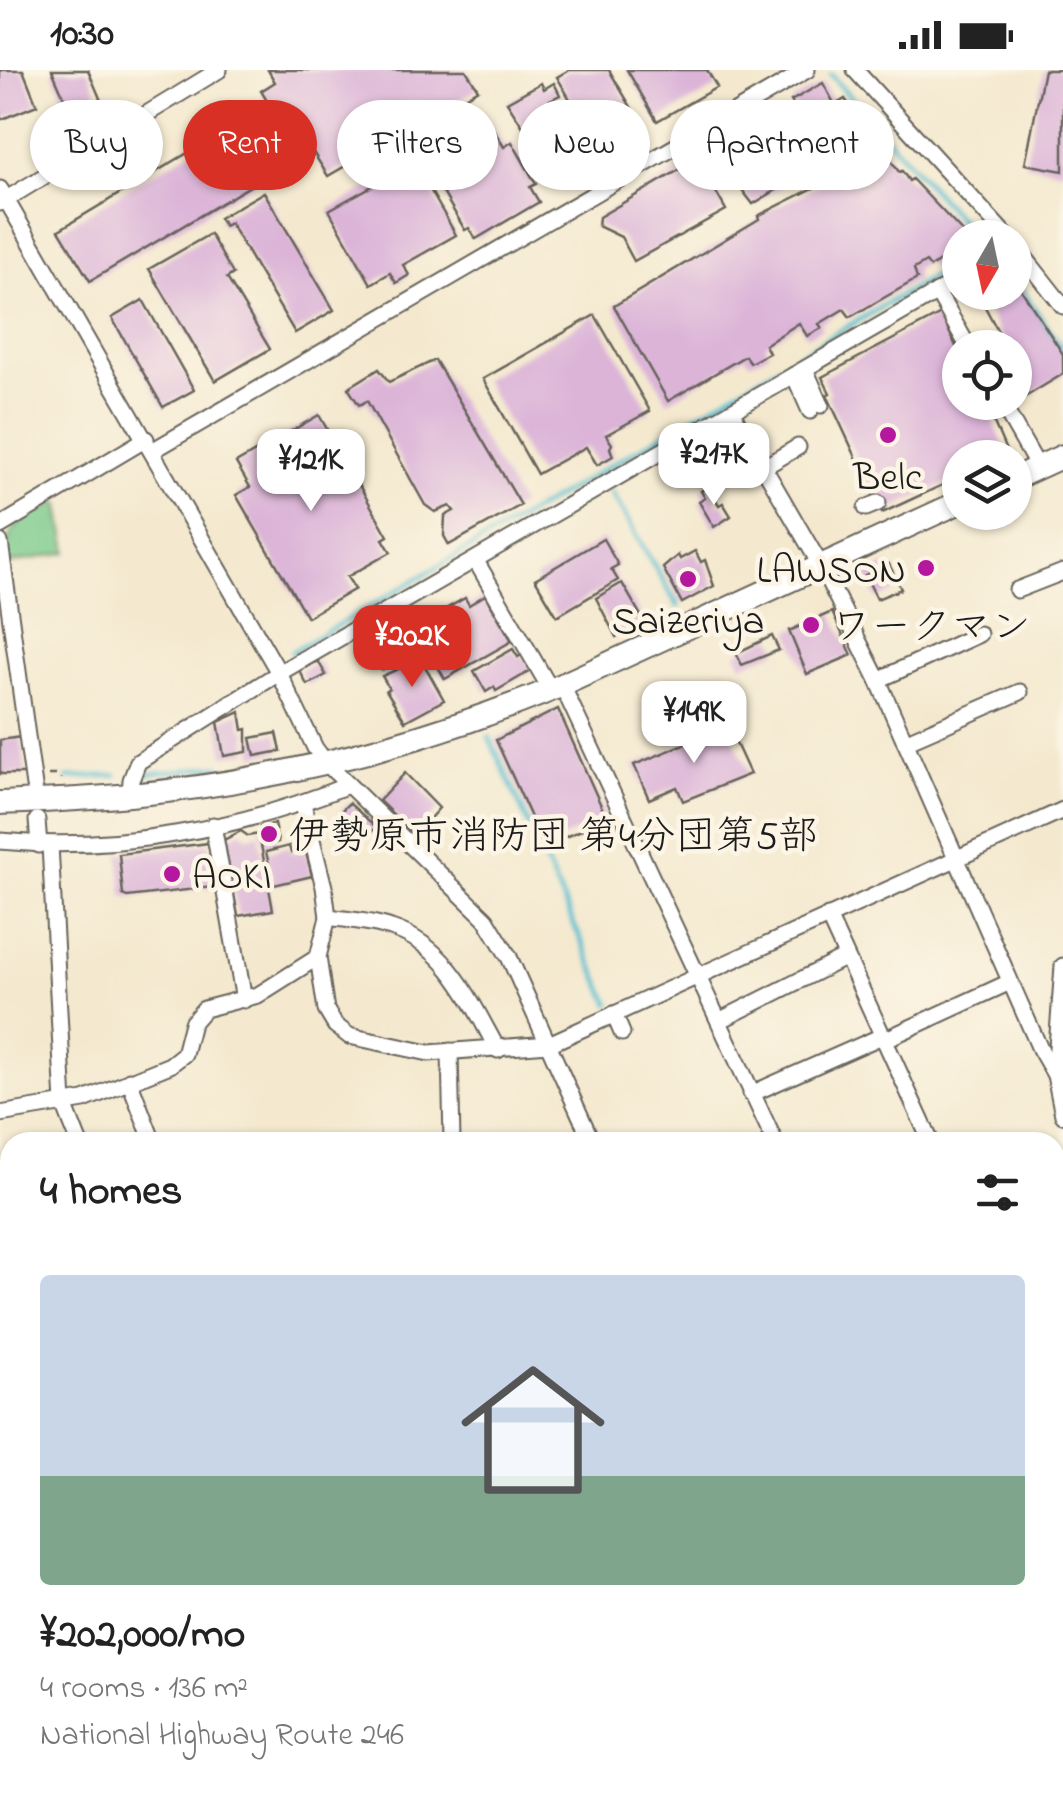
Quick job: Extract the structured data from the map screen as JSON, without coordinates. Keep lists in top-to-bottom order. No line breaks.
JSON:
{"places":["Belc","LAWSON","Saizeriya","ワークマン","伊勢原市消防団 第4分団第5部","AOKI"],"north":"bottom","page":{"status":"10:30","chip":["Buy","Rent","Filters","New","Apartment"],"price":["¥217K","¥121K","¥202K","¥149K"],"heading":"4 homes","list":[{"name":"¥202,000/mo","note":"4 rooms · 136 m² · National Highway Route 246"}]}}
